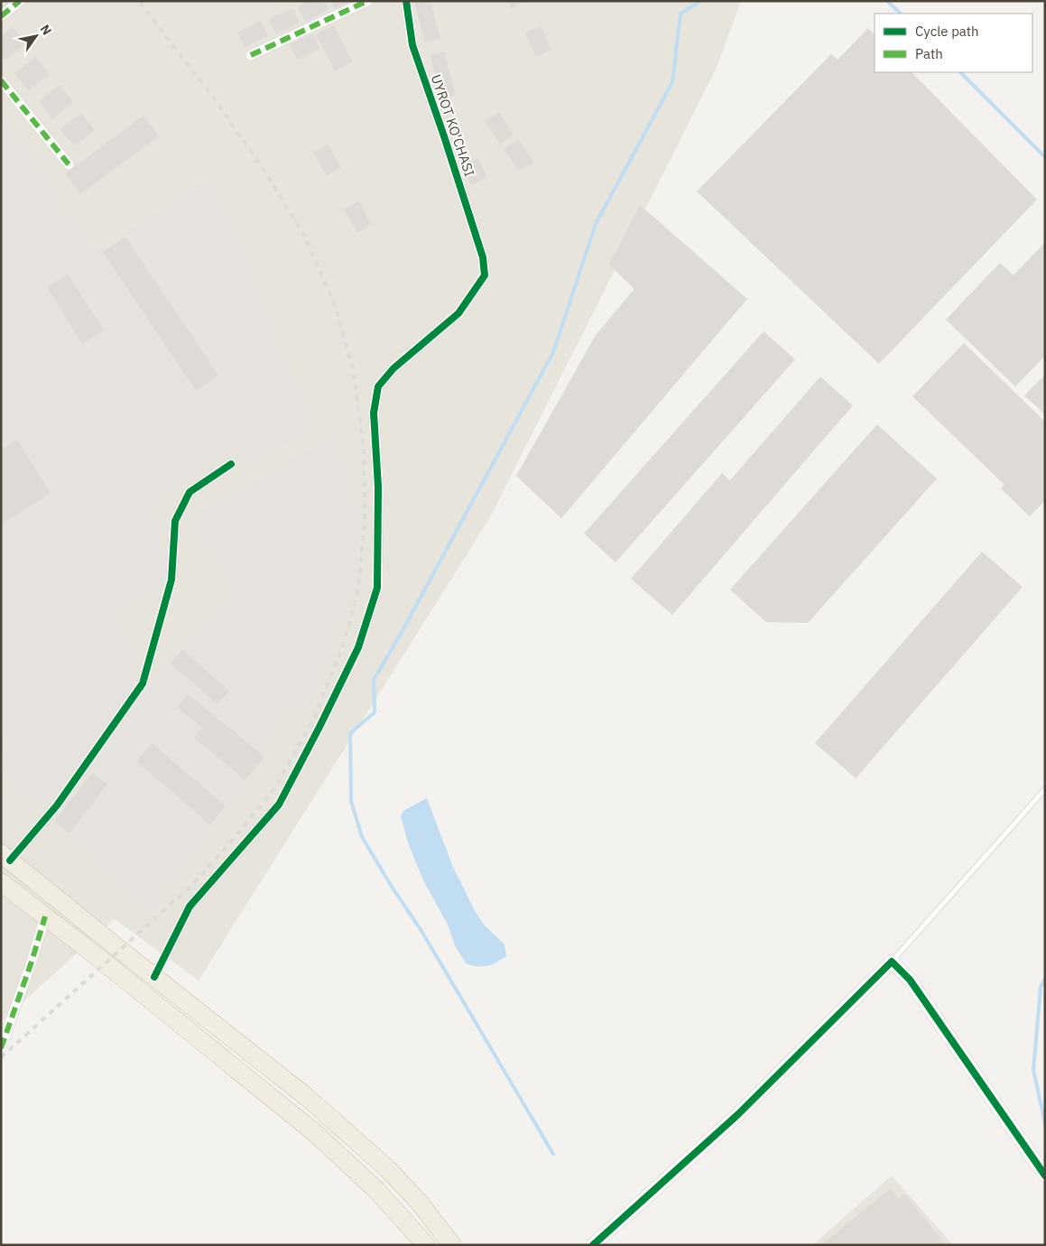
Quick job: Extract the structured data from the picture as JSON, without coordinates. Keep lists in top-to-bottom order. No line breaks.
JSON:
{"streets":{"street":["UYROT KO'CHASI"]},"legend":["Cycle path","Path"],"north":"top right"}
